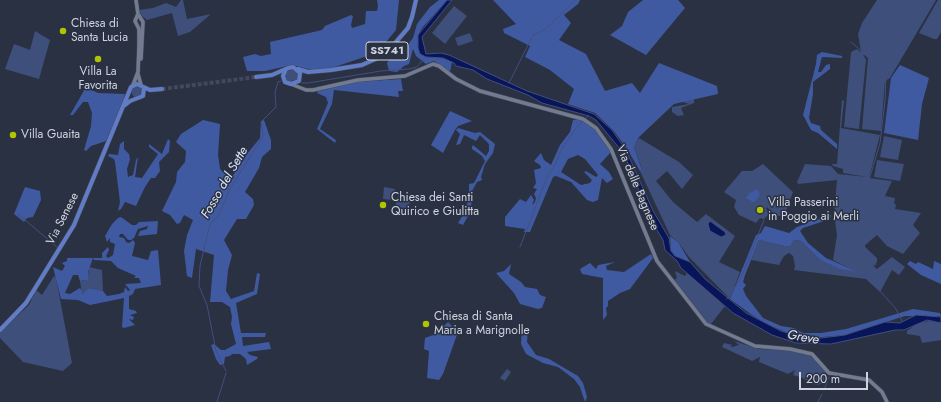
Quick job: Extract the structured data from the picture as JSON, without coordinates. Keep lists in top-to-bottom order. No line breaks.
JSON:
{"streets":{"main road":["SS741","Via delle Bagnese","Via Senese"]},"crossings":[["SS741","Via delle Bagnese"]],"water":["Fosso del Sette","Greve"],"places":["Chiesa di Santa Lucia","Villa La Favorita","Villa Guaita","Chiesa dei Santi Quirico e Giulitta","Villa Passerini in Poggio ai Merli","Chiesa di Santa Maria a Marignolle"],"scale_bar":"200 m"}
